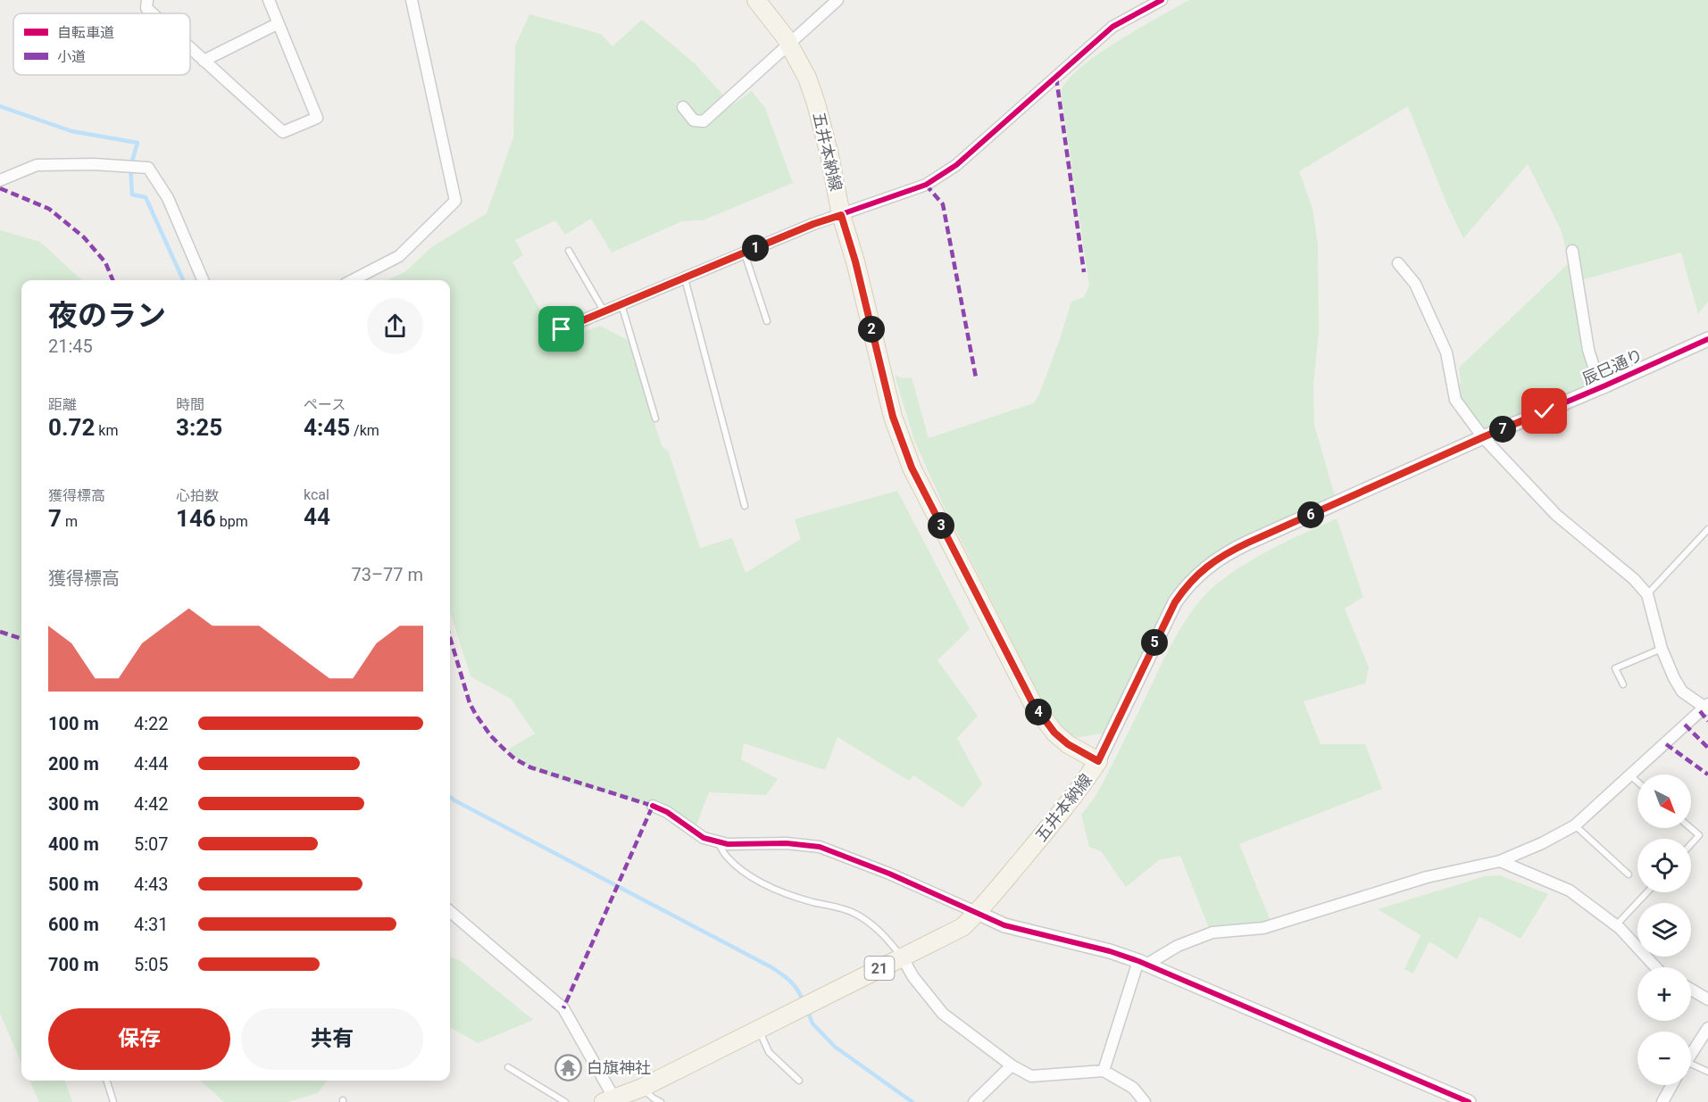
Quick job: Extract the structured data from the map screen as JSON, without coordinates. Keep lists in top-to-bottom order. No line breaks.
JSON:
{"streets":{"main road":["五井本納線","21"],"street":["辰巳通り"]},"crossings":[["五井本納線","辰巳通り"]],"places":{"temple":["白旗神社"]},"legend":["自転車道","小道"],"north":"bottom right","page":{"pins":["1","2","7","6","3","5","4"],"heading":["夜のラン","21:45"],"stats":[["距離","0.72 km"],["時間","3:25"],["ペース","4:45 /km"],["獲得標高","7 m"],["心拍数","146 bpm"],["kcal","44"]],"chart":["獲得標高","73–77 m"],"list":[{"name":"100 m","note":"4:22"},{"name":"200 m","note":"4:44"},{"name":"300 m","note":"4:42"},{"name":"400 m","note":"5:07"},{"name":"500 m","note":"4:43"},{"name":"600 m","note":"4:31"},{"name":"700 m","note":"5:05"}],"map_buttons":["+","−"],"buttons":["保存","共有"]}}
